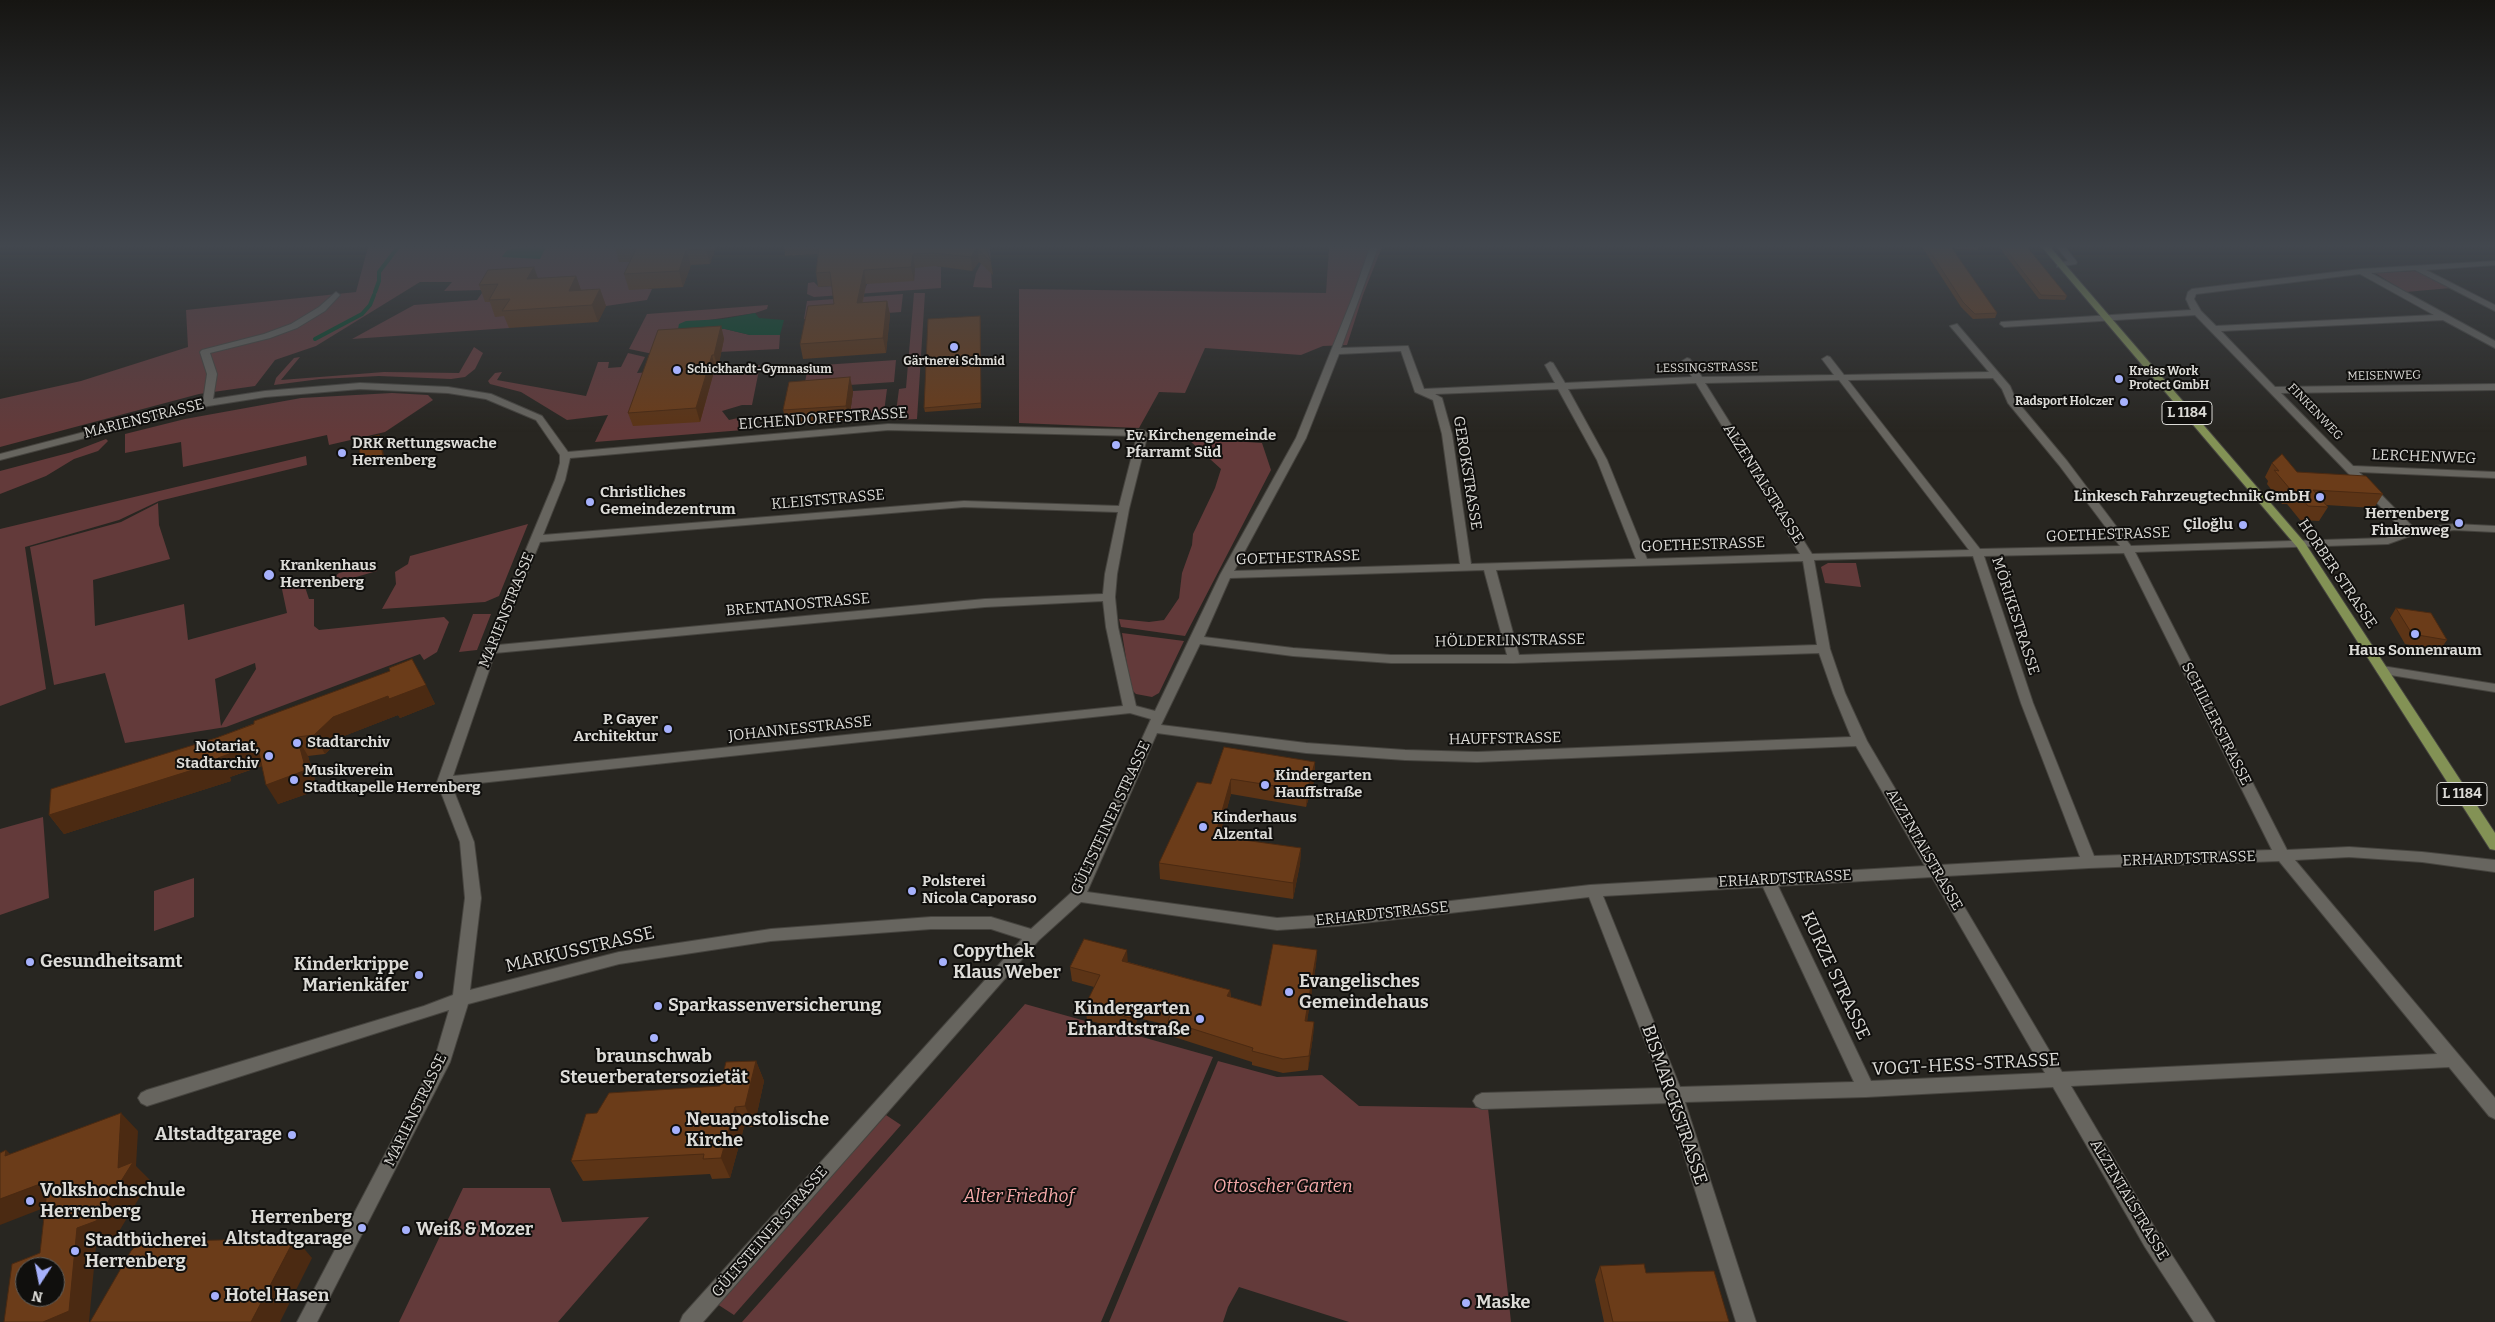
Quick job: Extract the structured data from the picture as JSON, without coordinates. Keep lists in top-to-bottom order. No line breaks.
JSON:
{"streets":{"main road":["L 1184","HORBER STRASSE"],"street":["LESSINGSTRASSE","MEISENWEG","FINKENWEG","MARIENSTRASSE","EICHENDORFFSTRASSE","LERCHENWEG","GEROKSTRASSE","ALZENTALSTRASSE","KLEISTSTRASSE","GOETHESTRASSE","BRENTANOSTRASSE","MÖRIKESTRASSE","HÖLDERLINSTRASSE","SCHILLERSTRASSE","JOHANNESSTRASSE","HAUFFSTRASSE","GÜLTSTEINER STRASSE","ERHARDTSTRASSE","MARKUSSTRASSE","KURZE STRASSE","VOGT-HESS-STRASSE","BISMARCKSTRASSE"]},"crossings":[["LESSINGSTRASSE","GEROKSTRASSE"],["LESSINGSTRASSE","ALZENTALSTRASSE"],["LESSINGSTRASSE","MÖRIKESTRASSE"],["LESSINGSTRASSE","SCHILLERSTRASSE"],["MEISENWEG","FINKENWEG"],["FINKENWEG","LERCHENWEG"],["FINKENWEG","GOETHESTRASSE"],["MARIENSTRASSE","EICHENDORFFSTRASSE"],["MARIENSTRASSE","KLEISTSTRASSE"],["MARIENSTRASSE","BRENTANOSTRASSE"],["MARIENSTRASSE","JOHANNESSTRASSE"],["MARIENSTRASSE","MARKUSSTRASSE"],["EICHENDORFFSTRASSE","KLEISTSTRASSE"],["GEROKSTRASSE","GOETHESTRASSE"],["ALZENTALSTRASSE","GOETHESTRASSE"],["ALZENTALSTRASSE","HÖLDERLINSTRASSE"],["ALZENTALSTRASSE","HAUFFSTRASSE"],["ALZENTALSTRASSE","ERHARDTSTRASSE"],["ALZENTALSTRASSE","VOGT-HESS-STRASSE"],["GOETHESTRASSE","HORBER STRASSE"],["GOETHESTRASSE","MÖRIKESTRASSE"],["GOETHESTRASSE","SCHILLERSTRASSE"],["GOETHESTRASSE","GÜLTSTEINER STRASSE"],["MÖRIKESTRASSE","ERHARDTSTRASSE"],["HÖLDERLINSTRASSE","GÜLTSTEINER STRASSE"],["SCHILLERSTRASSE","ERHARDTSTRASSE"],["SCHILLERSTRASSE","VOGT-HESS-STRASSE"],["JOHANNESSTRASSE","HAUFFSTRASSE"],["JOHANNESSTRASSE","GÜLTSTEINER STRASSE"],["HAUFFSTRASSE","GÜLTSTEINER STRASSE"],["GÜLTSTEINER STRASSE","ERHARDTSTRASSE"],["GÜLTSTEINER STRASSE","MARKUSSTRASSE"],["ERHARDTSTRASSE","KURZE STRASSE"],["ERHARDTSTRASSE","BISMARCKSTRASSE"],["KURZE STRASSE","VOGT-HESS-STRASSE"],["VOGT-HESS-STRASSE","BISMARCKSTRASSE"]],"parks":["Ottoscher Garten","Alter Friedhof"],"places":["Gärtnerei Schmid","Schickhardt-Gymnasium","Kreiss Work Protect GmbH","Radsport Holczer","Ev. Kirchengemeinde Pfarramt Süd","DRK Rettungswache Herrenberg","Linkesch Fahrzeugtechnik GmbH","Christliches Gemeindezentrum","Herrenberg Finkenweg","Çiloğlu","Krankenhaus Herrenberg","Haus Sonnenraum","P. Gayer Architektur","Stadtarchiv","Notariat, Stadtarchiv","Musikverein Stadtkapelle Herrenberg","Kindergarten Hauffstraße","Kinderhaus Alzental","Polsterei Nicola Caporaso","Gesundheitsamt","Copythek Klaus Weber","Kinderkrippe Marienkäfer","Evangelisches Gemeindehaus","Sparkassenversicherung","Kindergarten Erhardtstraße","braunschwab Steuerberatersozietät","Neuapostolische Kirche","Altstadtgarage","Volkshochschule Herrenberg","Herrenberg Altstadtgarage","Weiß & Mozer","Stadtbücherei Herrenberg","Hotel Hasen","Maske"],"north":"bottom"}
